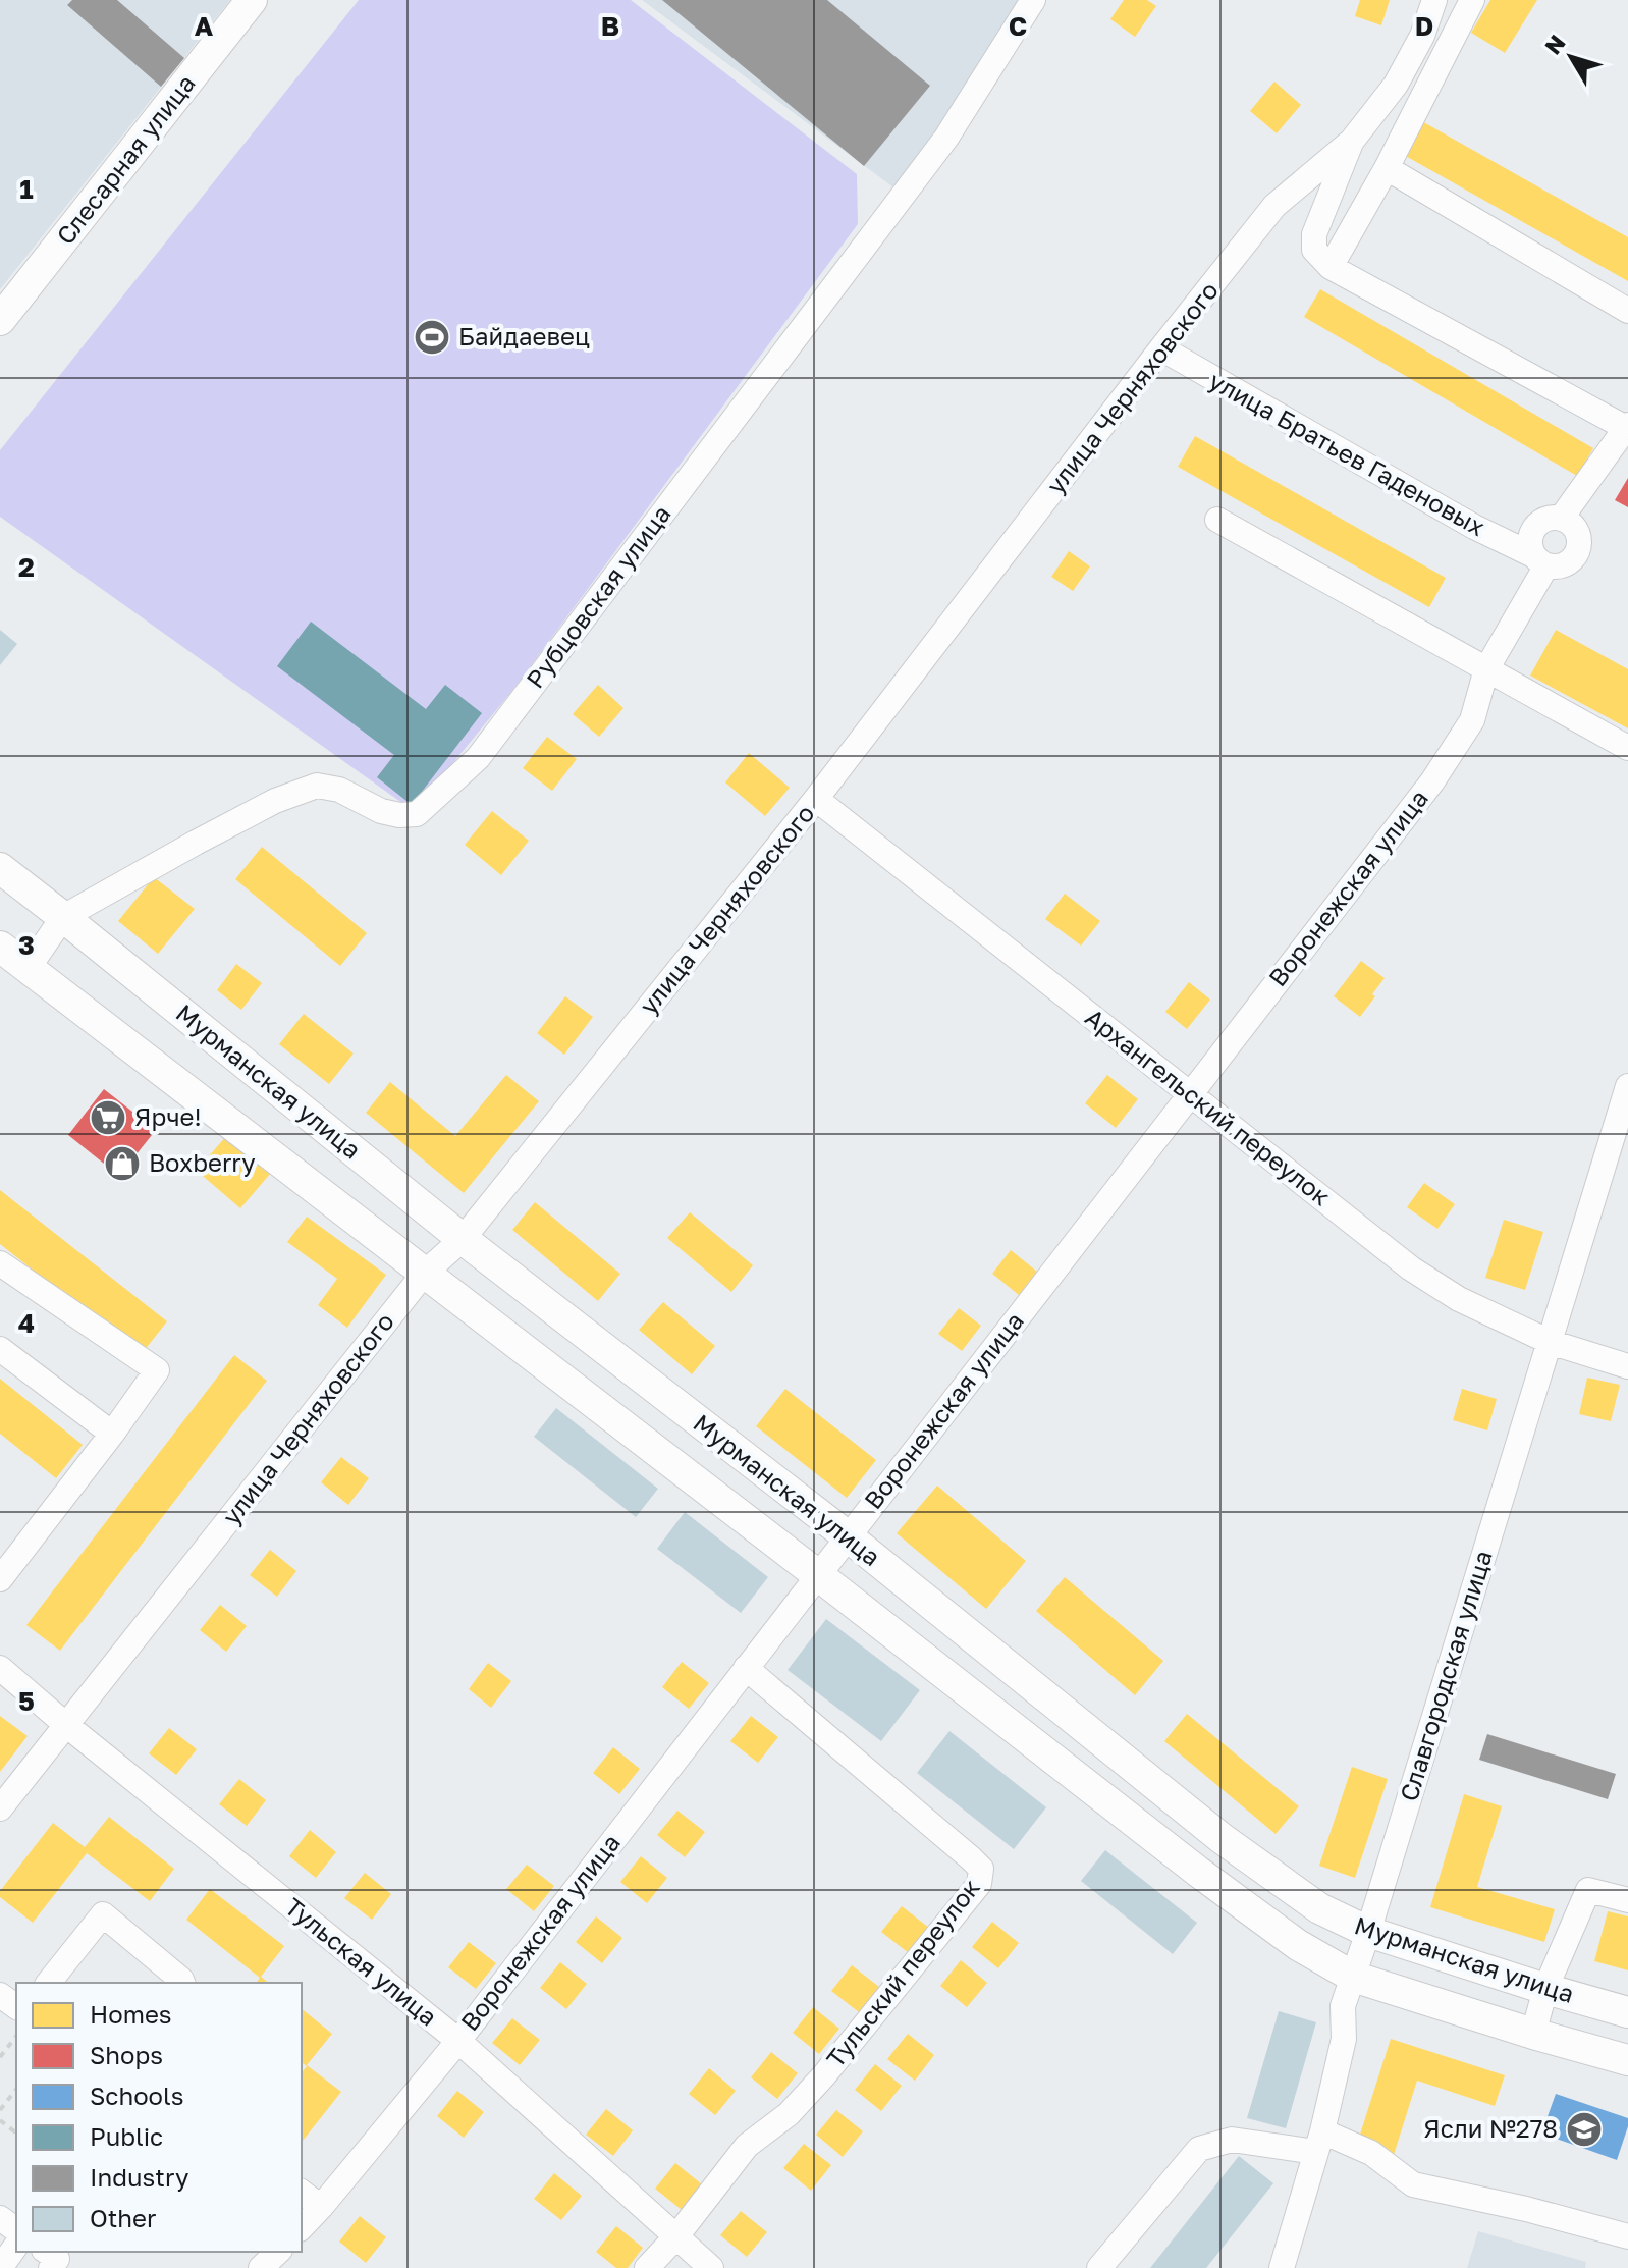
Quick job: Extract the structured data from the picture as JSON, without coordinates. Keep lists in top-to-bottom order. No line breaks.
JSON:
{"streets":{"main road":["Слесарная улица","Мурманская улица"],"street":["улица Черняховского","улица Братьев Гаденовых","Рубцовская улица","Воронежская улица","Архангельский переулок","Славгородская улица","Тульская улица","Тульский переулок"]},"crossings":[["улица Черняховского","улица Братьев Гаденовых"],["улица Черняховского","Мурманская улица"],["улица Черняховского","Архангельский переулок"],["улица Черняховского","Тульская улица"],["улица Братьев Гаденовых","Воронежская улица"],["Рубцовская улица","Мурманская улица"],["Воронежская улица","Мурманская улица"],["Воронежская улица","Архангельский переулок"],["Воронежская улица","Тульская улица"],["Воронежская улица","Тульский переулок"],["Мурманская улица","Славгородская улица"],["Архангельский переулок","Славгородская улица"],["Тульская улица","Тульский переулок"]],"places":{"sports":["Байдаевец"],"supermarket":["Ярче!"],"shop":["Boxberry"],"school or university":["Ясли №278"]},"legend":["Homes","Shops","Schools","Public","Industry","Other"],"north":"top left","grid":{"columns":["A","B","C","D"],"rows":["1","2","3","4","5"]}}
